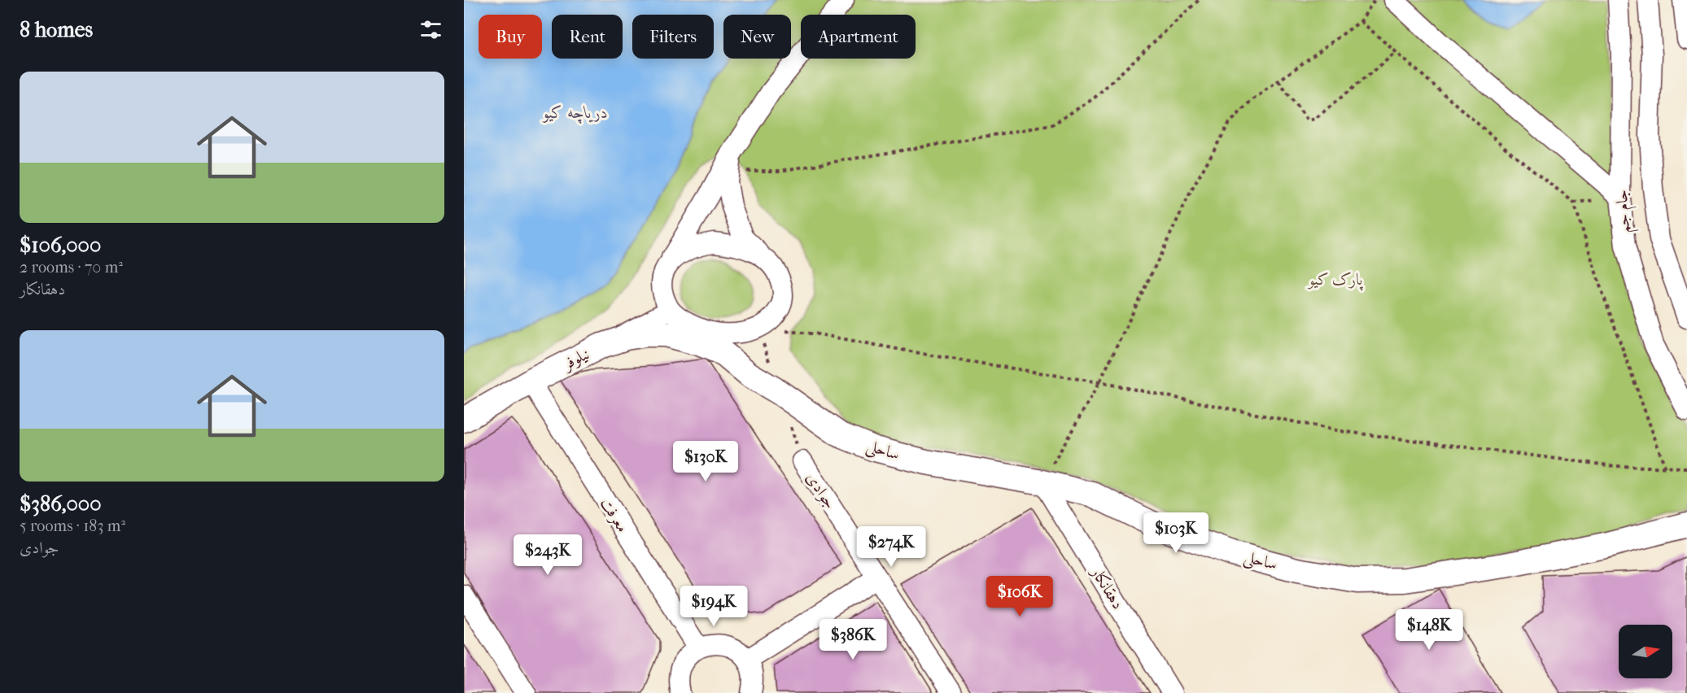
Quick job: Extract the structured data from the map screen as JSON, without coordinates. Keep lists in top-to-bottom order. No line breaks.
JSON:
{"streets":{"main road":["نیلوفر","ساحلی"],"street":["جام جم","جوادی","معرفت","دهقانکار"]},"crossings":[["نیلوفر","ساحلی"],["نیلوفر","معرفت"],["ساحلی","دهقانکار"]],"water":["دریاچه کیو"],"parks":["پارک کیو"],"north":"right","page":{"heading":"8 homes","chip":["Buy","Rent","Filters","New","Apartment"],"list":[{"name":"$106,000","note":"2 rooms · 70 m² · دهقانکار"},{"name":"$386,000","note":"5 rooms · 183 m² · جوادی"}],"price":["$130K","$103K","$274K","$243K","$106K","$194K","$148K","$386K"]}}
